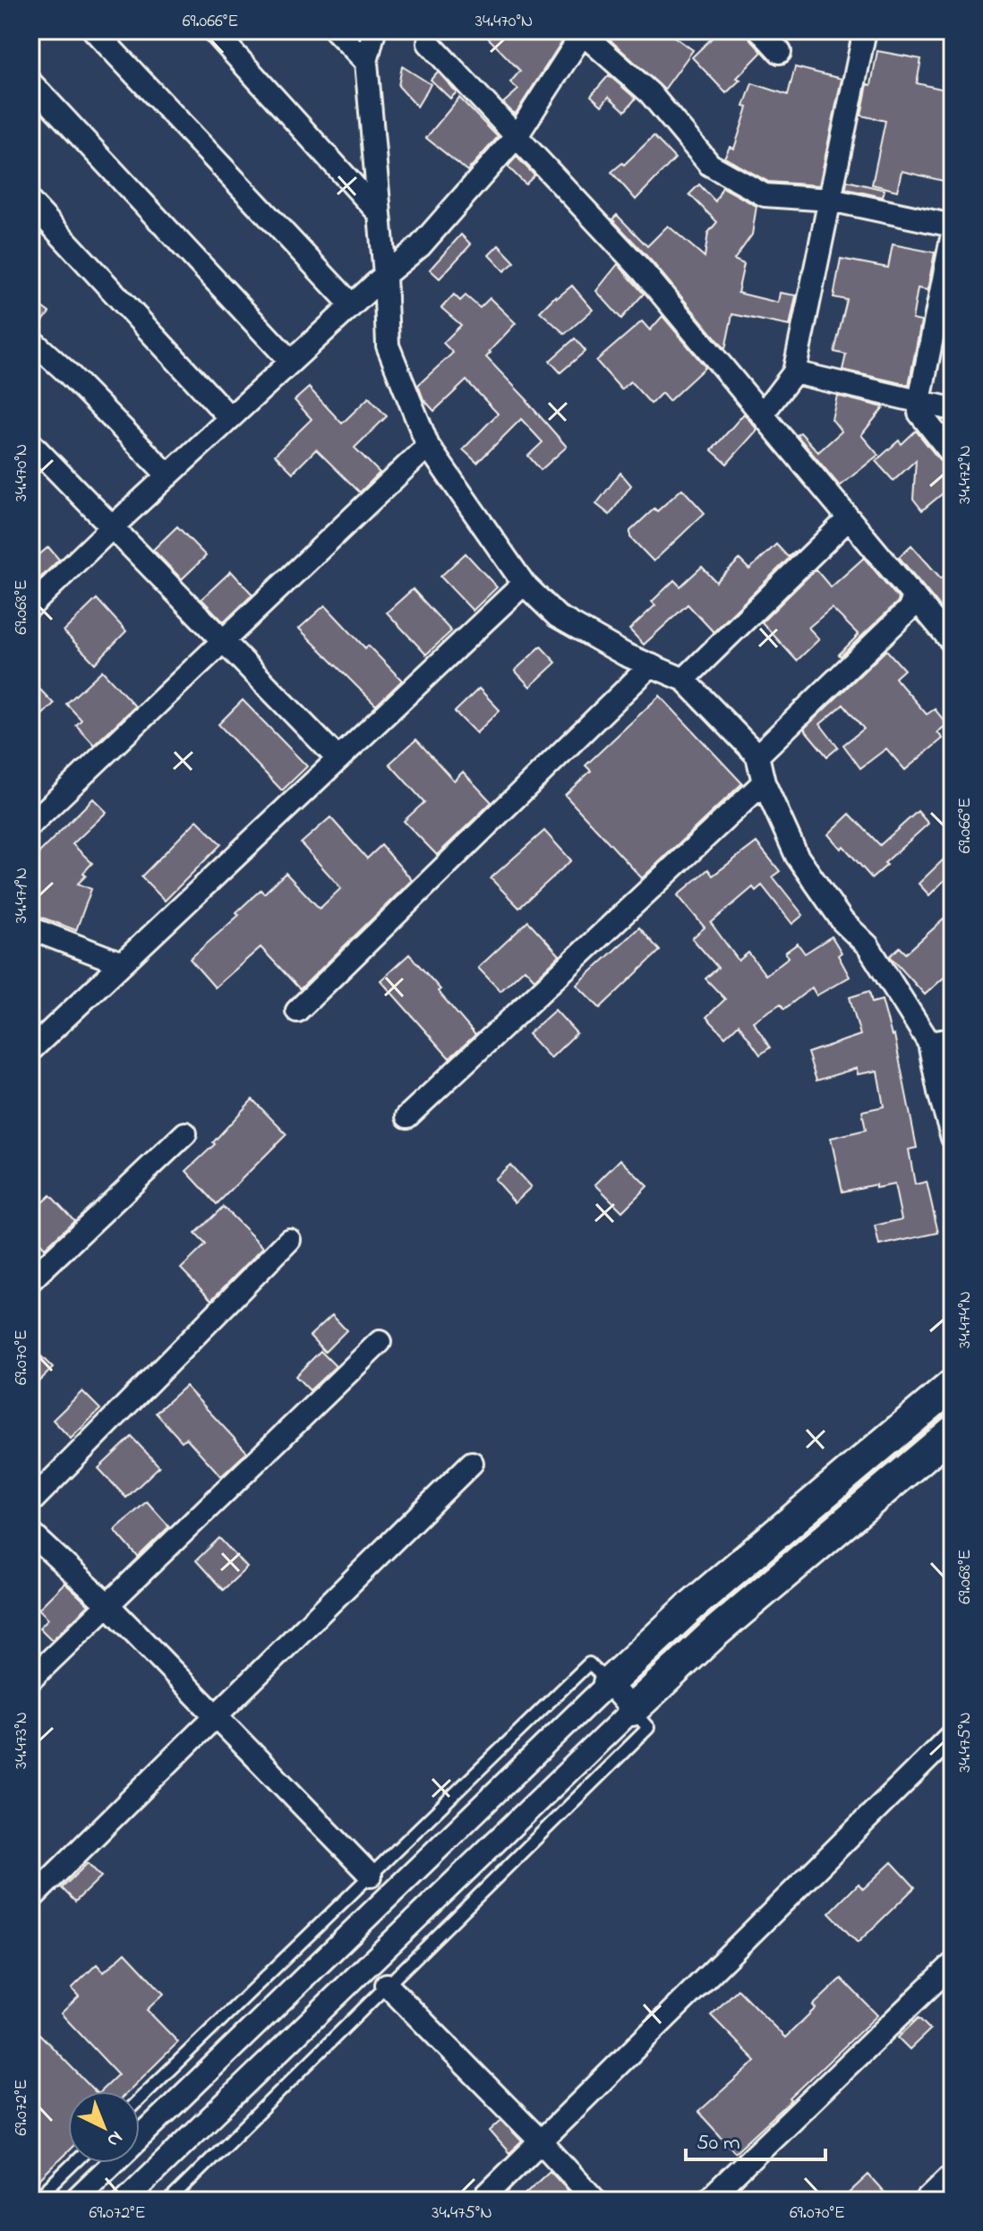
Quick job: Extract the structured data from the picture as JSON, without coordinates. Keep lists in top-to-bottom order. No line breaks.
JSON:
{"scale_bar":"50 m","north":"bottom right","coordinates":["69.066°E","34.470°N","34.472°N","69.068°E","34.471°N","34.474°N","69.070°E","34.473°N","34.475°N","69.072°E"]}
